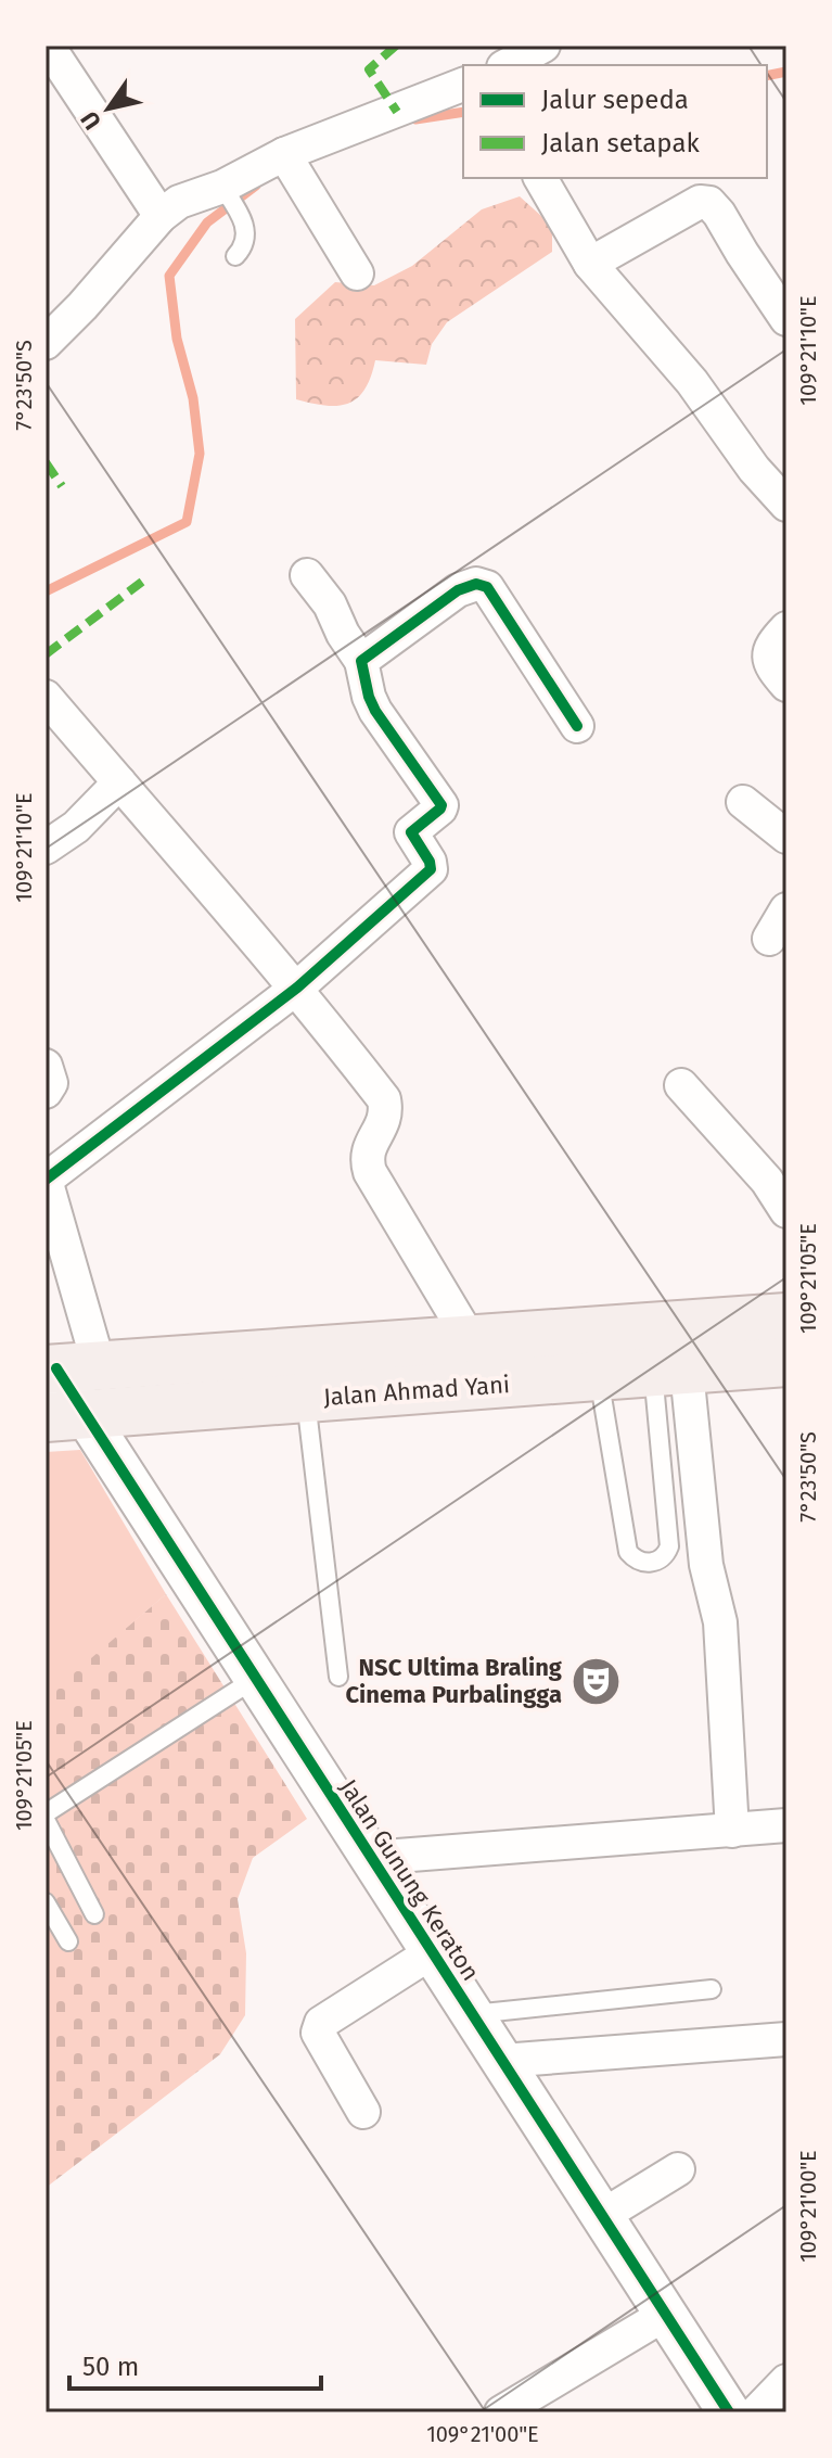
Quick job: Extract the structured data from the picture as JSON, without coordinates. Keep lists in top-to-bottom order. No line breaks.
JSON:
{"streets":{"main road":["Jalan Ahmad Yani"],"street":["Jalan Gunung Keraton"]},"crossings":[["Jalan Ahmad Yani","Jalan Gunung Keraton"]],"places":{"theatre":["NSC Ultima Braling Cinema Purbalingga"]},"legend":["Jalur sepeda","Jalan setapak"],"scale_bar":"50 m","north":"bottom left","coordinates":["109°21'10\"E","7°23'50\"S","109°21'05\"E","109°21'00\"E"]}
